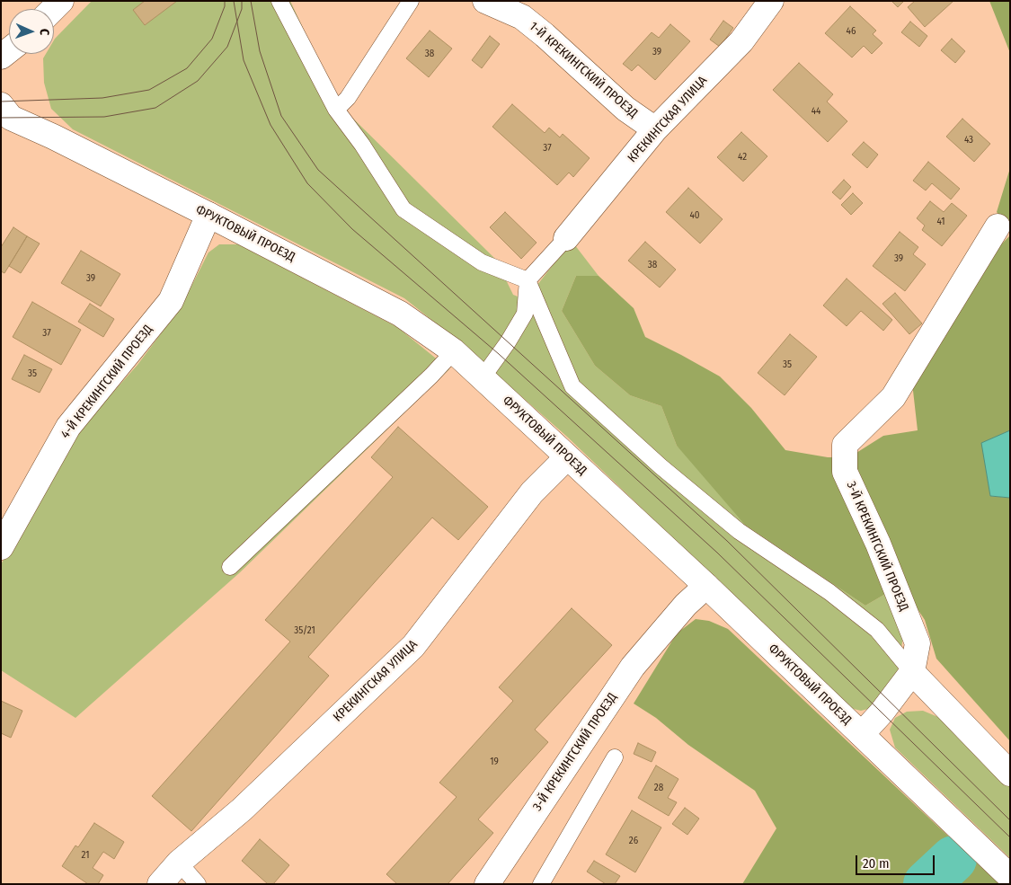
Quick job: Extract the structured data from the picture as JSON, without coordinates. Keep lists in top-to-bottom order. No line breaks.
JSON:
{"streets":{"street":["1-Й КРЕКИНГСКИЙ ПРОЕЗД","КРЕКИНГСКАЯ УЛИЦА","ФРУКТОВЫЙ ПРОЕЗД","4-Й КРЕКИНГСКИЙ ПРОЕЗД","3-Й КРЕКИНГСКИЙ ПРОЕЗД"]},"crossings":[["1-Й КРЕКИНГСКИЙ ПРОЕЗД","КРЕКИНГСКАЯ УЛИЦА"],["КРЕКИНГСКАЯ УЛИЦА","ФРУКТОВЫЙ ПРОЕЗД"],["ФРУКТОВЫЙ ПРОЕЗД","4-Й КРЕКИНГСКИЙ ПРОЕЗД"],["ФРУКТОВЫЙ ПРОЕЗД","3-Й КРЕКИНГСКИЙ ПРОЕЗД"]],"house_numbers":["46","39","38","44","43","37","42","40","41","39","38","39","37","35","35","35/21","19","28","26","21"],"scale_bar":"20 m","north":"right"}
